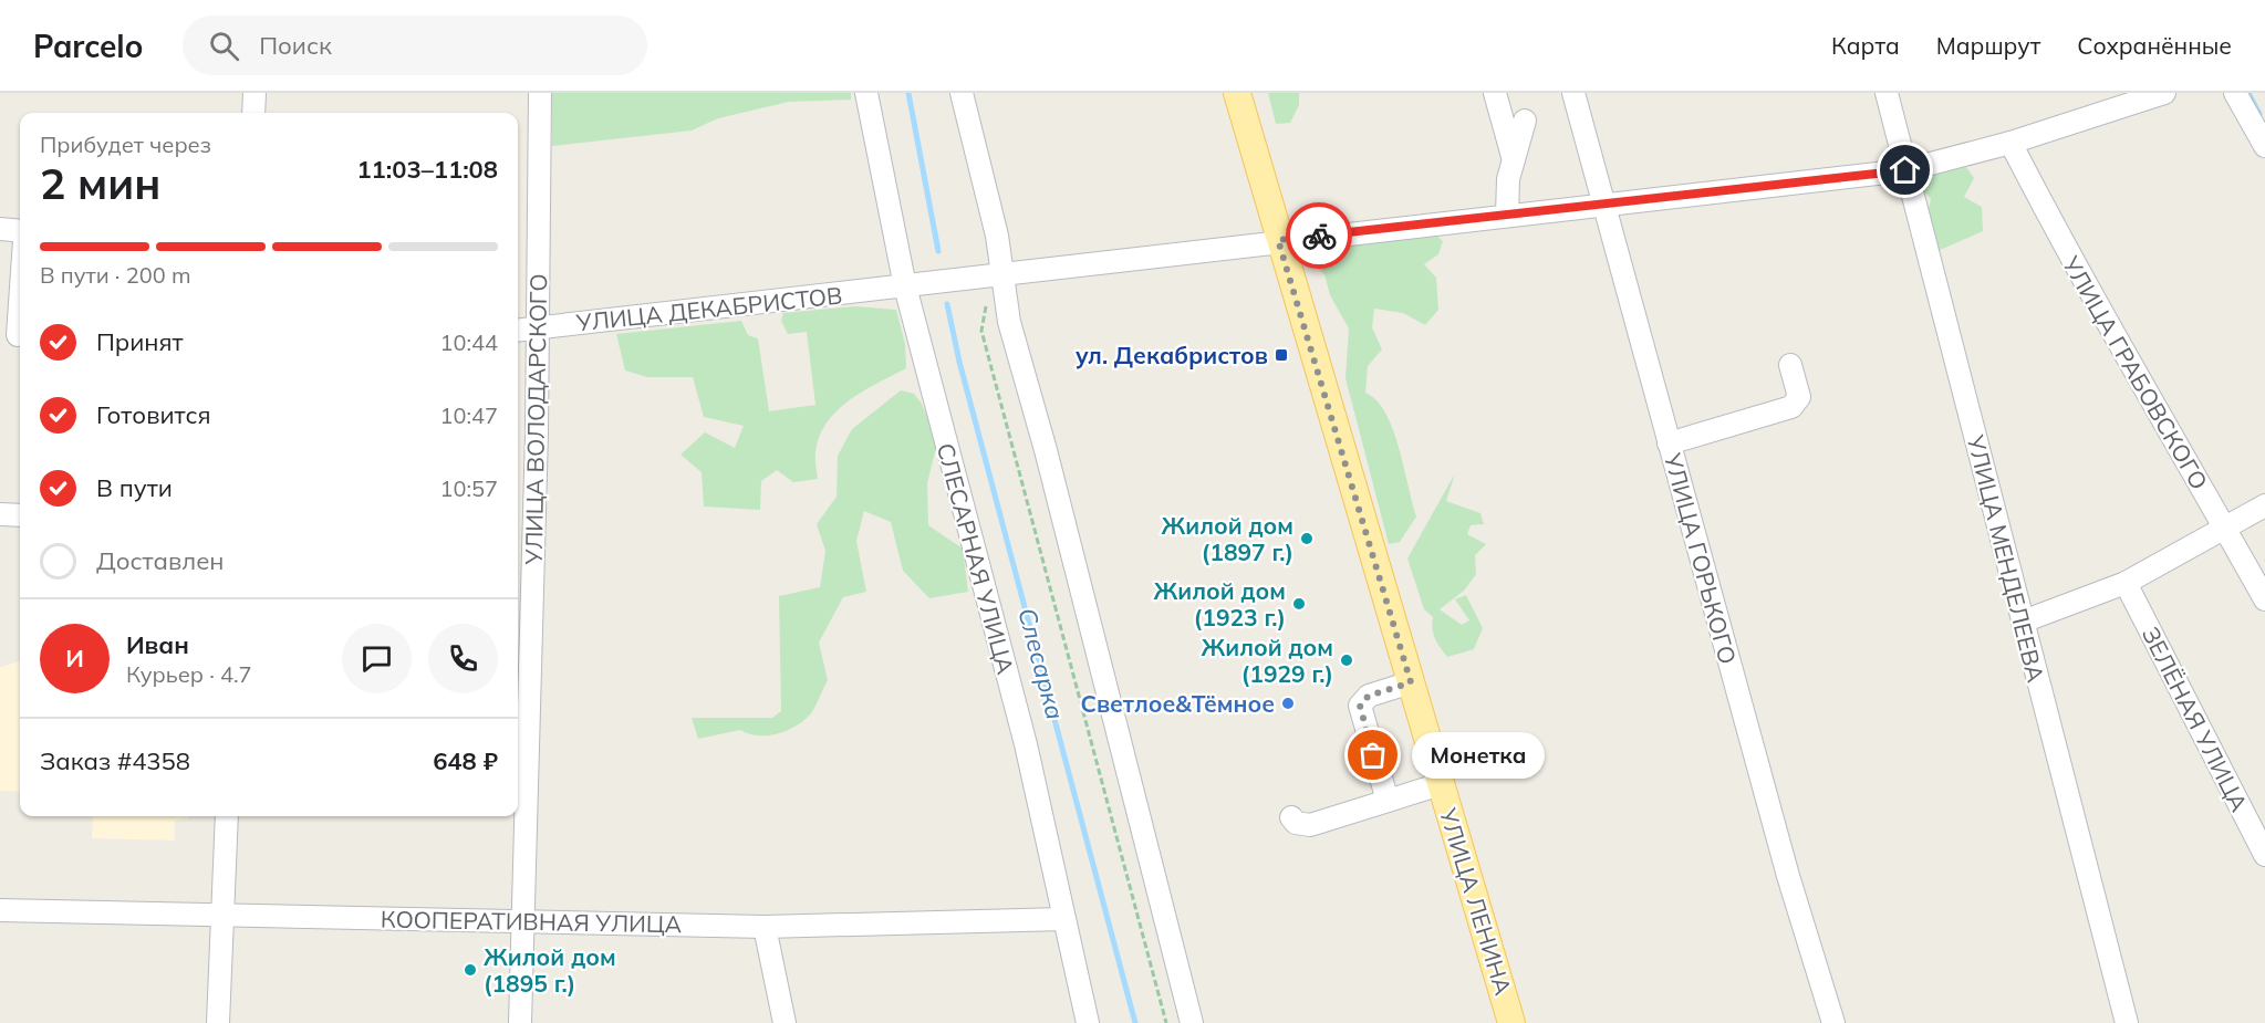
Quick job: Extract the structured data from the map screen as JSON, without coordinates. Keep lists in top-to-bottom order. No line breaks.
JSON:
{"streets":{"main road":["УЛИЦА ЛЕНИНА"],"street":["УЛИЦА ДЕКАБРИСТОВ","УЛИЦА ГРАБОВСКОГО","УЛИЦА ВОЛОДАРСКОГО","СЛЕСАРНАЯ УЛИЦА","УЛИЦА ГОРЬКОГО","УЛИЦА МЕНДЕЛЕЕВА","ЗЕЛЁНАЯ УЛИЦА","КООПЕРАТИВНАЯ УЛИЦА"]},"crossings":[["УЛИЦА ДЕКАБРИСТОВ","УЛИЦА ВОЛОДАРСКОГО"],["УЛИЦА ДЕКАБРИСТОВ","СЛЕСАРНАЯ УЛИЦА"],["УЛИЦА ВОЛОДАРСКОГО","КООПЕРАТИВНАЯ УЛИЦА"],["СЛЕСАРНАЯ УЛИЦА","КООПЕРАТИВНАЯ УЛИЦА"]],"water":["Слесарка"],"places":{"transit":["ул. Декабристов"],"other":["Жилой дом (1897 г.)","Жилой дом (1923 г.)","Жилой дом (1929 г.)","Светлое&Тёмное","Монетка","Жилой дом (1895 г.)"]},"page":{"header":"Parcelo","search":"Поиск","nav":["Карта","Маршрут","Сохранённые"],"heading":["2 мин","Прибудет через","11:03–11:08"],"panel":["Иван","Курьер · 4.7","Заказ #4358","648 ₽"],"bar":"В пути · 200 m","list":[["Принят","10:44"],["Готовится","10:47"],["В пути","10:57"],"Доставлен"],"round":"И","bubble":"Монетка"}}
